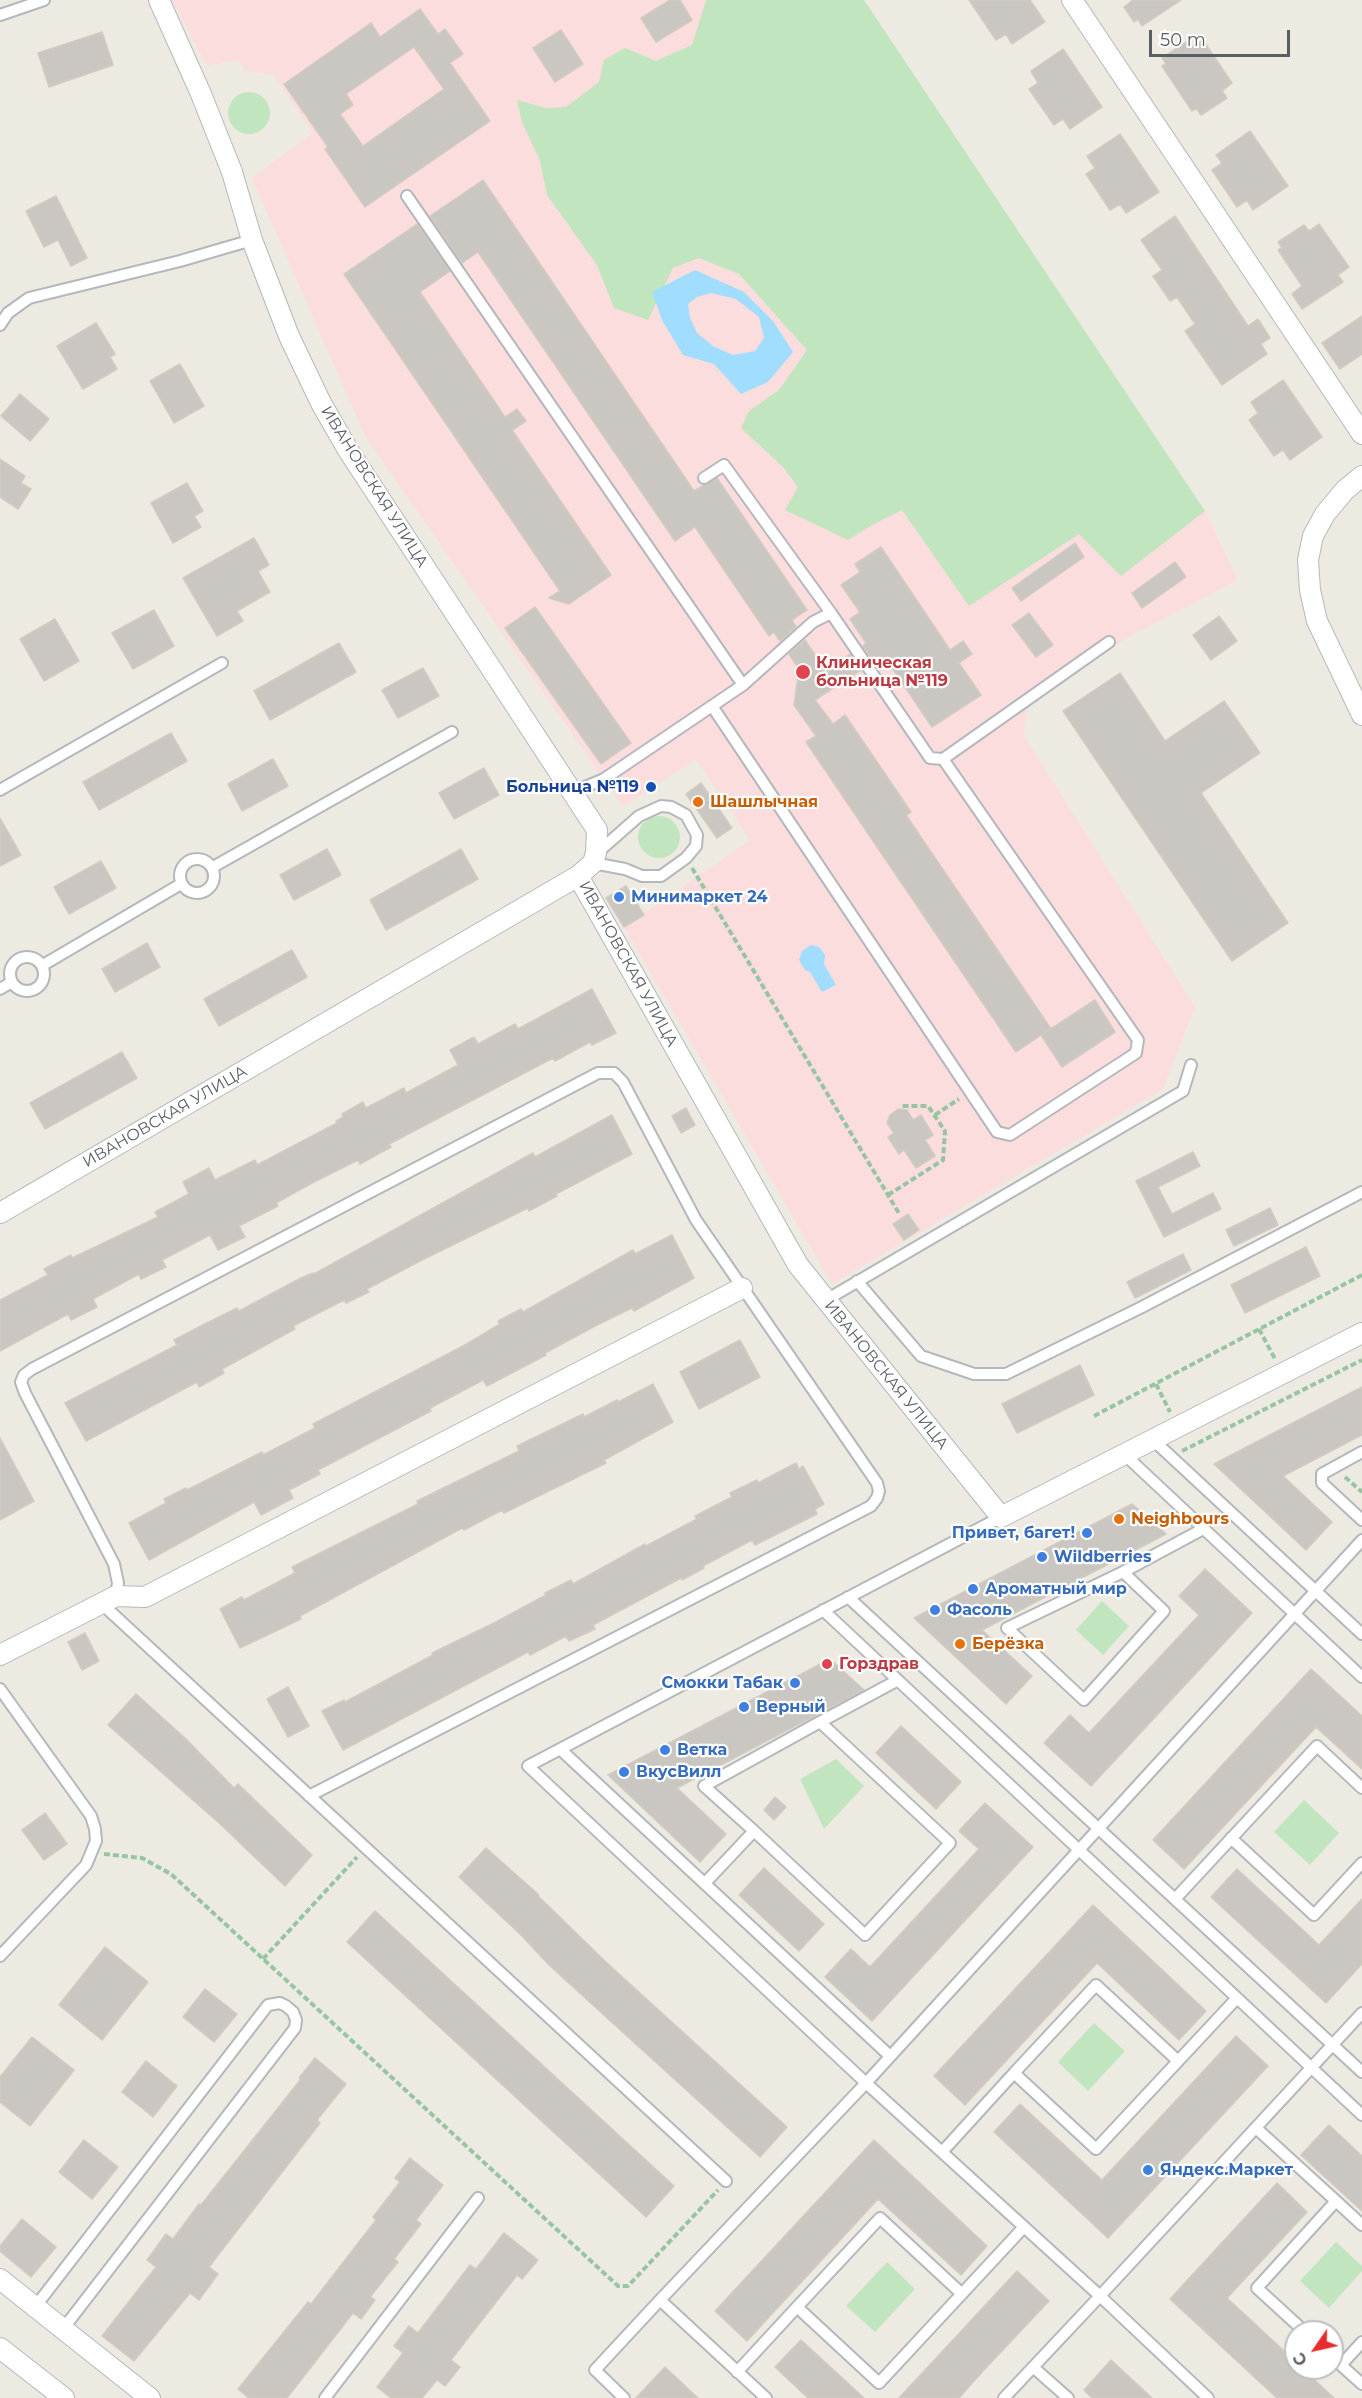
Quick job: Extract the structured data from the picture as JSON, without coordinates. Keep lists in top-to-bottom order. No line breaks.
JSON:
{"streets":{"street":["ИВАНОВСКАЯ УЛИЦА"]},"places":["Клиническая больница №119","Больница №119","Шашлычная","Минимаркет 24","Neighbours","Привет, багет!","Wildberries","Ароматный мир","Фасоль","Берёзка","Горздрав","Смокки Табак","Верный","Ветка","ВкусВилл","Яндекс.Маркет"],"scale_bar":"50 m","north":"bottom left"}
